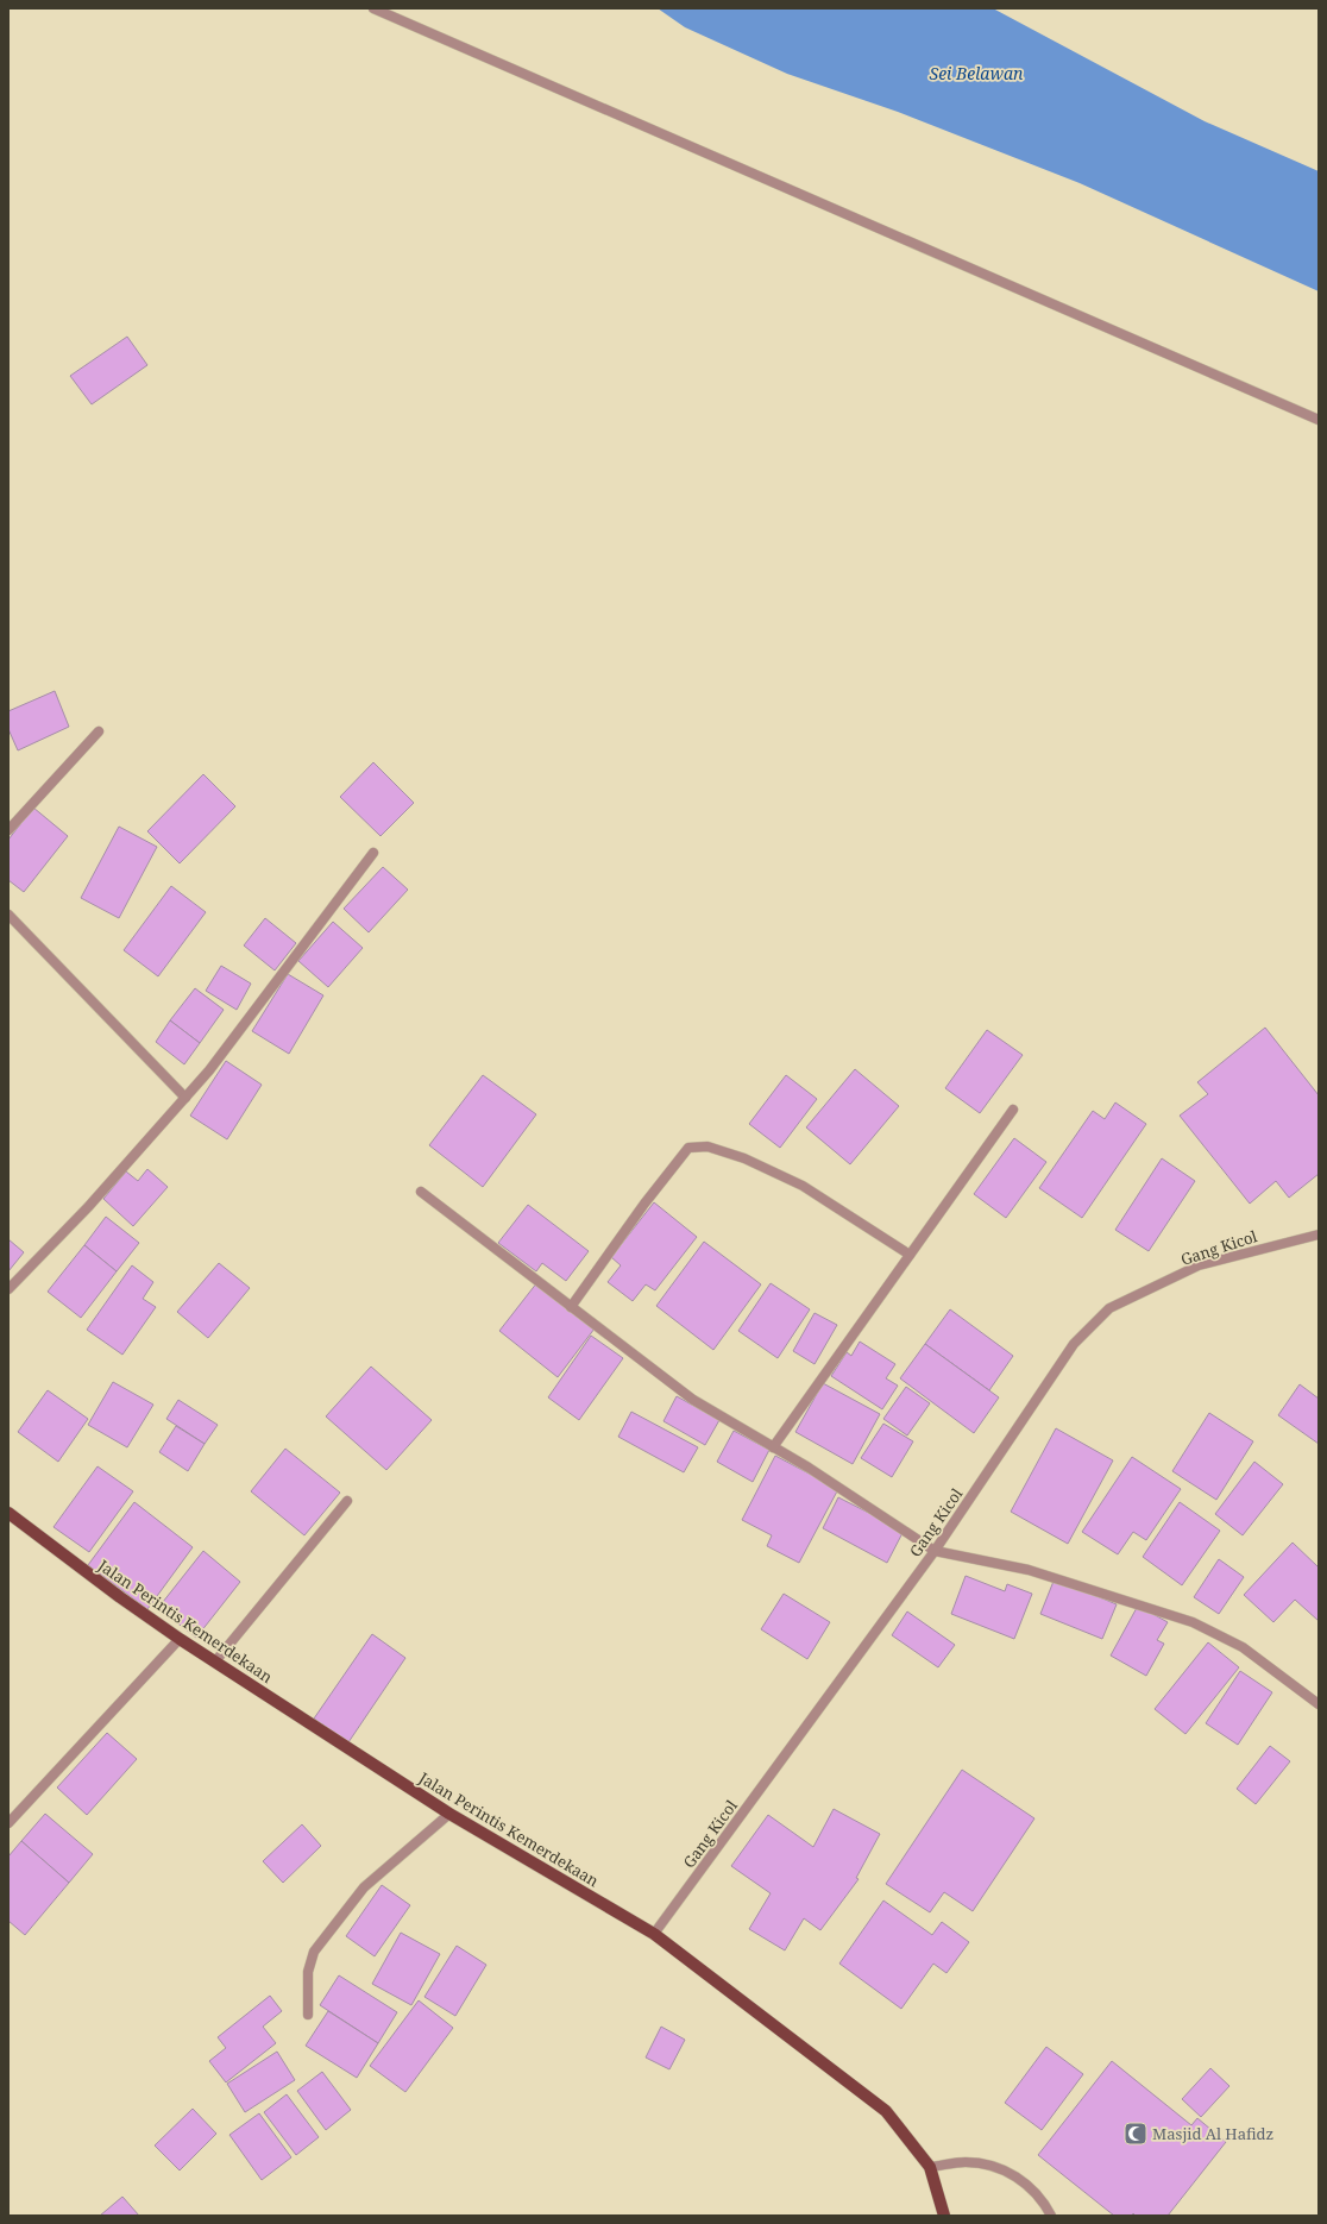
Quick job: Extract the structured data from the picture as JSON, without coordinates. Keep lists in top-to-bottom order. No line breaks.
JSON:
{"streets":{"main road":["Jalan Perintis Kemerdekaan"],"street":["Gang Kicol"]},"crossings":[["Gang Kicol","Jalan Perintis Kemerdekaan"]],"water":["Sei Belawan"],"places":{"mosque":["Masjid Al Hafidz"]}}
